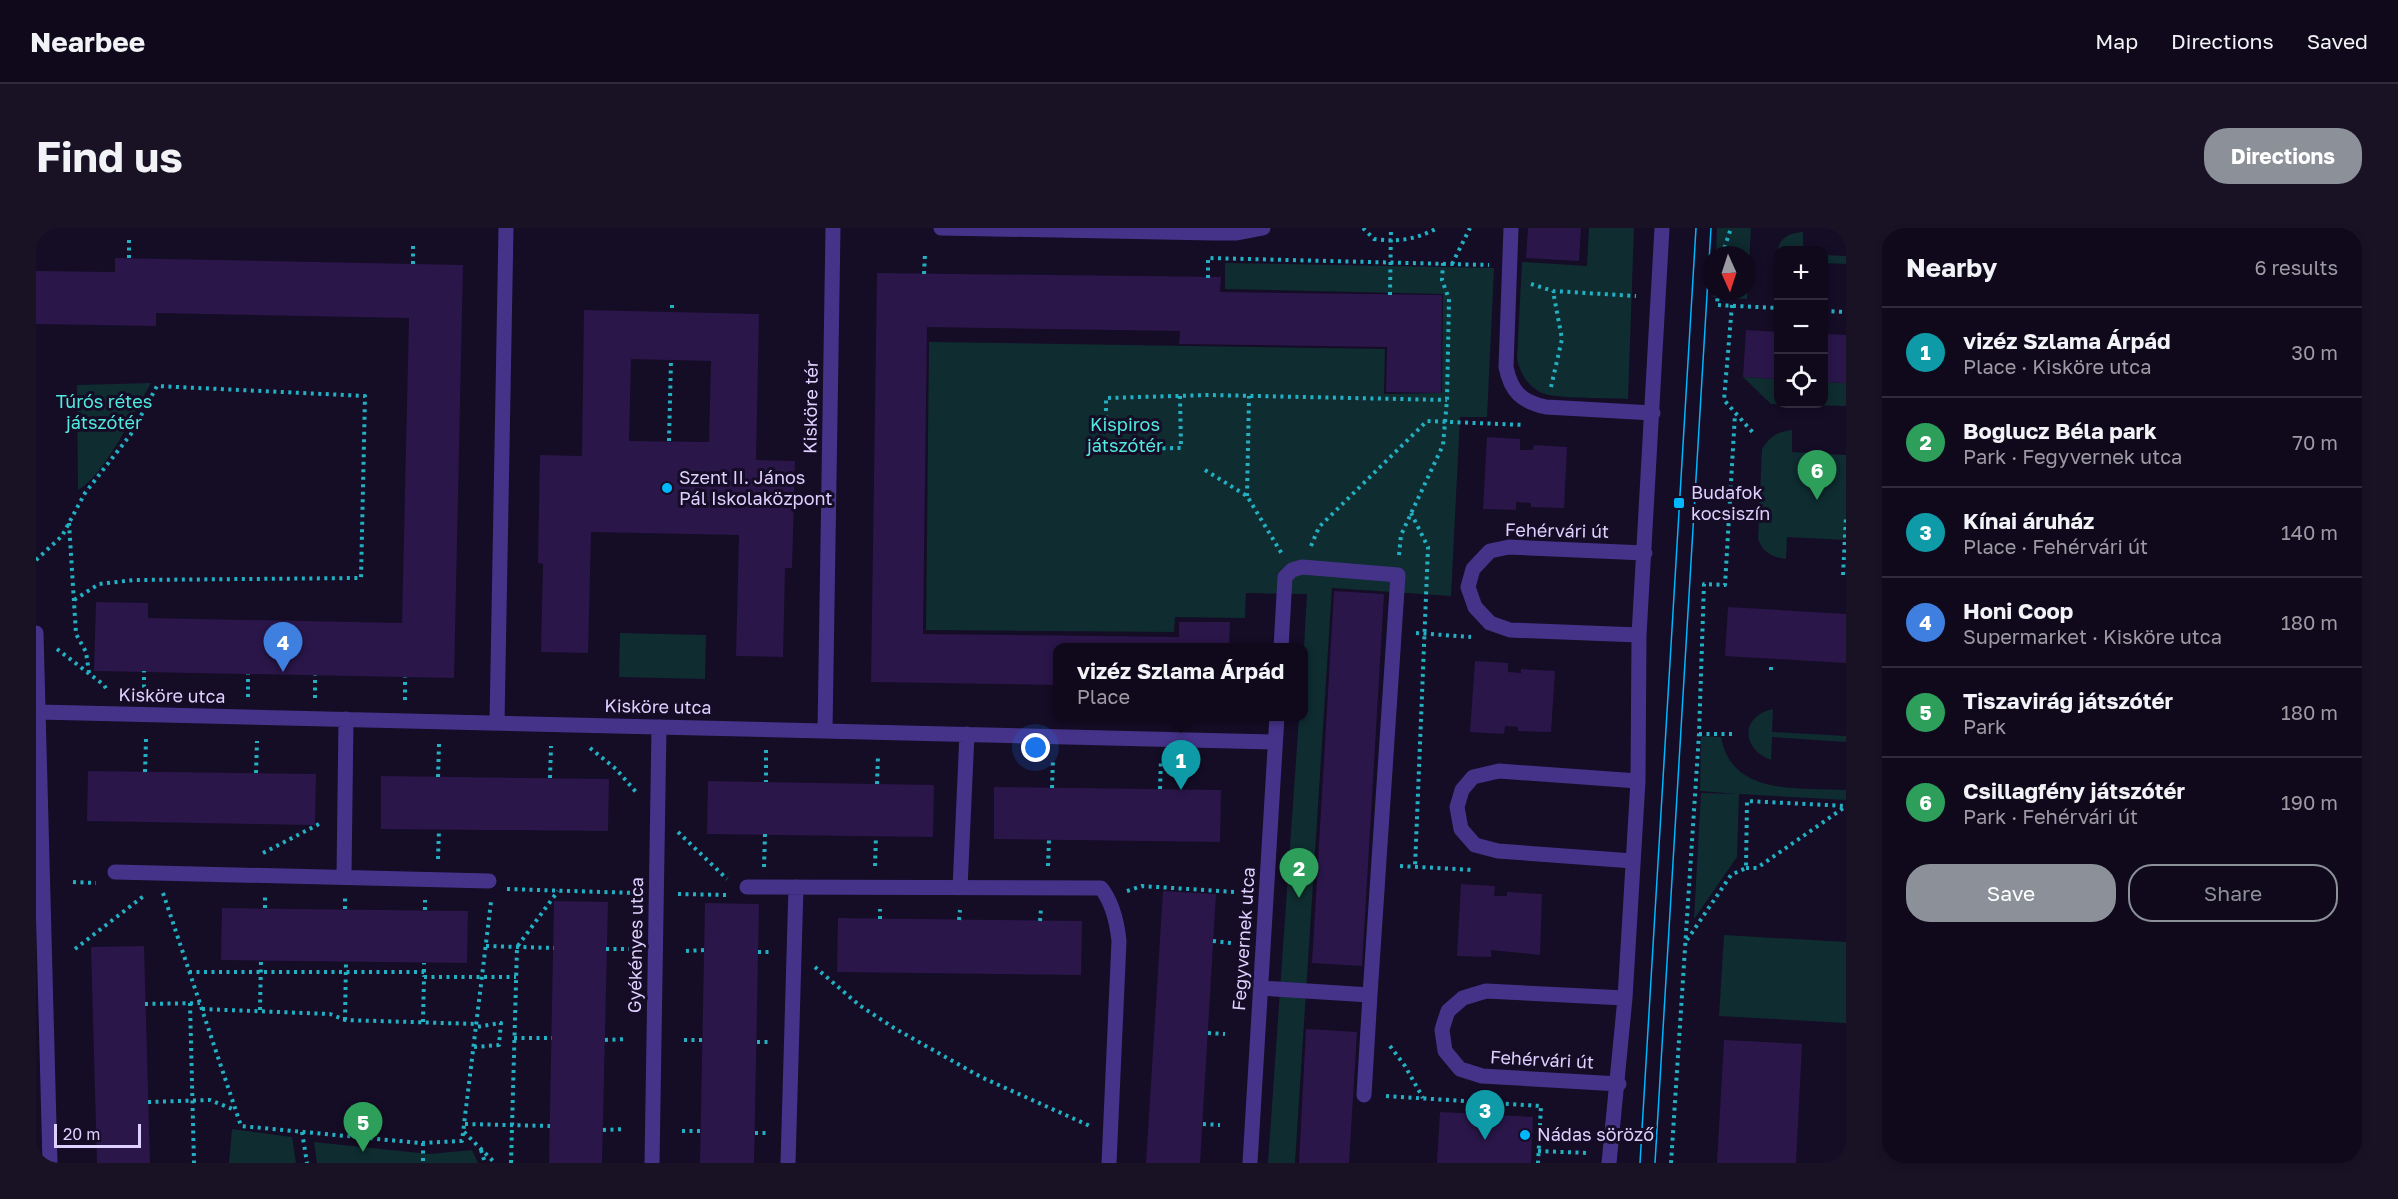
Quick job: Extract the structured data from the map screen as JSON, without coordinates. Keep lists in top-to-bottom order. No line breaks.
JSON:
{"streets":{"street":["Kisköre tér","Fehérvári út","Kisköre utca","Fegyvernek utca","Gyékényes utca"]},"crossings":[["Kisköre tér","Kisköre utca"],["Kisköre utca","Fegyvernek utca"],["Kisköre utca","Gyékényes utca"]],"parks":["Túrós rétes játszótér","Kispiros játszótér"],"places":{"other":["Szent II. János Pál Iskolaközpont","Nádas söröző"],"transit":["Budafok kocsiszín"]},"scale_bar":"20 m","north":"bottom","page":{"header":"Nearbee","nav":["Map","Directions","Saved"],"buttons":["Directions",["Save","Share"]],"title":"Find us","heading":["Nearby","6 results"],"map_buttons":["+","−"],"list":[{"mark":"1","name":"vizéz Szlama Árpád","note":"Place · Kisköre utca","value":"30 m"},{"mark":"2","name":"Boglucz Béla park","note":"Park · Fegyvernek utca","value":"70 m"},{"mark":"3","name":"Kínai áruház","note":"Place · Fehérvári út","value":"140 m"},{"mark":"4","name":"Honi Coop","note":"Supermarket · Kisköre utca","value":"180 m"},{"mark":"5","name":"Tiszavirág játszótér","note":"Park","value":"180 m"},{"mark":"6","name":"Csillagfény játszótér","note":"Park · Fehérvári út","value":"190 m"}],"pins":["6","4","1","2","3","5"],"popup":["vizéz Szlama Árpád","Place"],"scale":"20 m"}}
